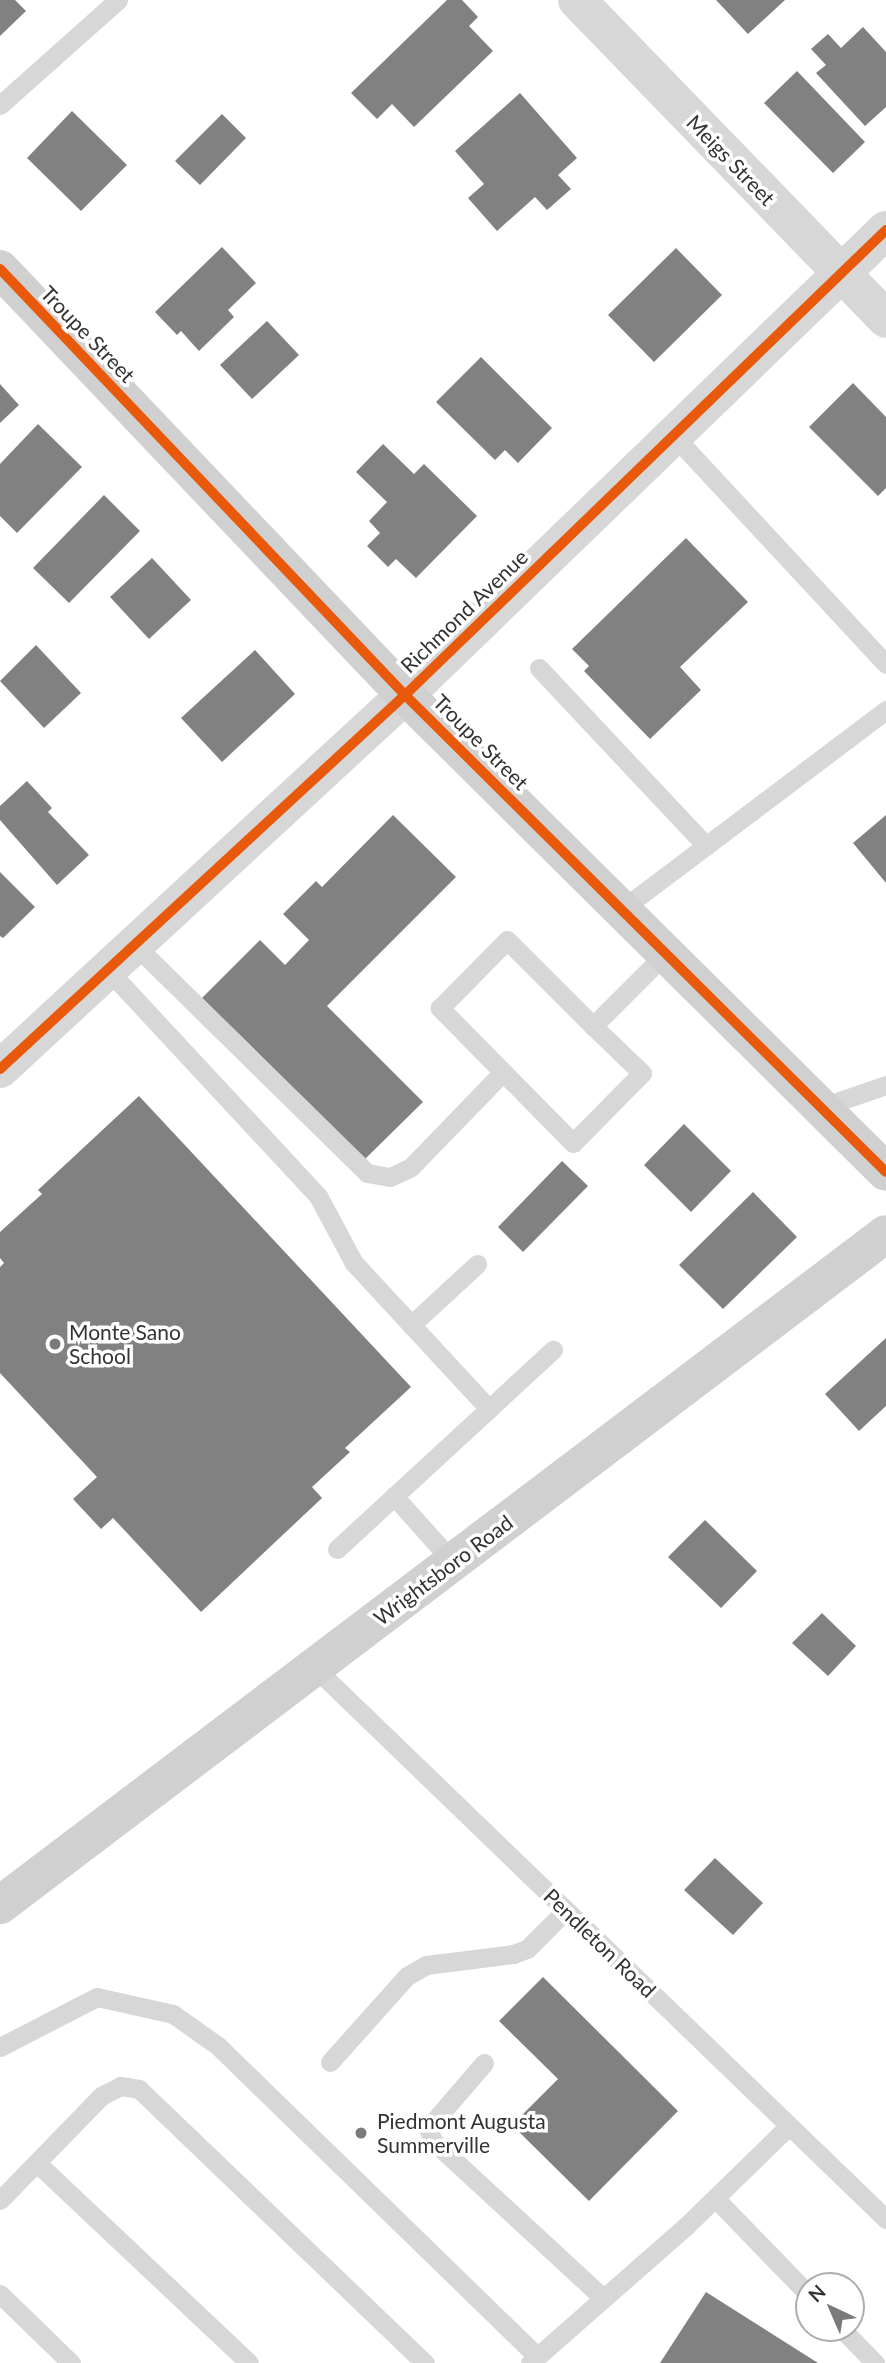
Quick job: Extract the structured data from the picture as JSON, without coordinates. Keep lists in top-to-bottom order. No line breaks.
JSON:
{"streets":{"street":["Meigs Street","Troupe Street","Richmond Avenue","Wrightsboro Road"],"lane":["Pendleton Road"]},"crossings":[["Meigs Street","Richmond Avenue"],["Troupe Street","Richmond Avenue"],["Wrightsboro Road","Pendleton Road"]],"places":["Monte Sano School","Piedmont Augusta Summerville"],"north":"top left"}
